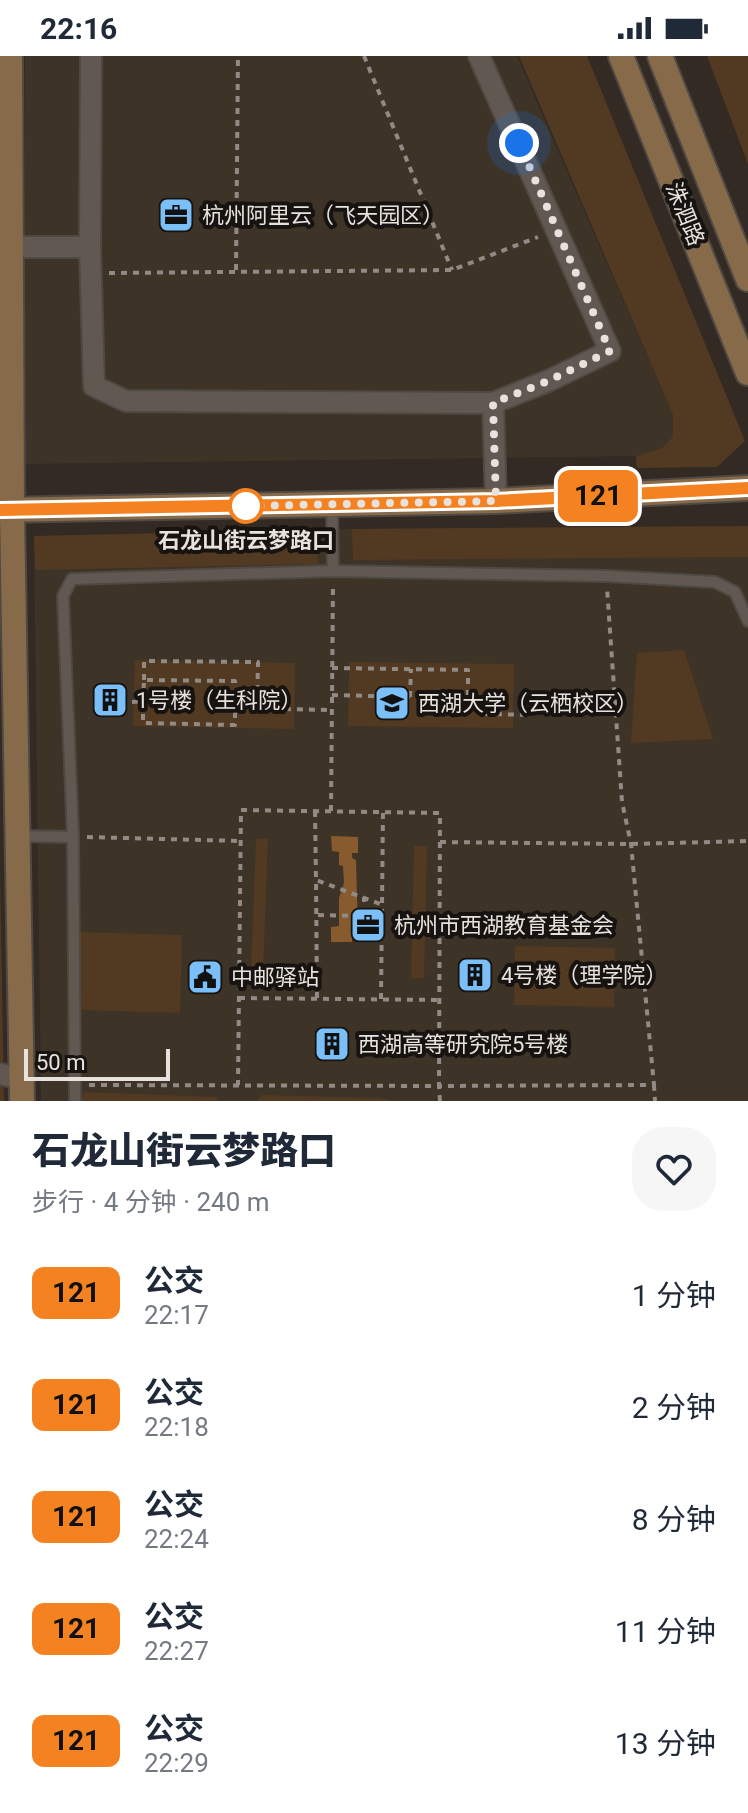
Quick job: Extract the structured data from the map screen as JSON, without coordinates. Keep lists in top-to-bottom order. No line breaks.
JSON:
{"streets":{"street":["洙泗路"]},"places":{"office":["杭州阿里云（飞天园区）","杭州市西湖教育基金会"],"other":["石龙山街云梦路口"],"building":["1号楼（生科院）","4号楼（理学院）","西湖高等研究院5号楼"],"school or university":["西湖大学（云栖校区）"],"public building":["中邮驿站"]},"lines":["bus line 121"],"scale_bar":"50 m","page":{"status":"22:16","on_map":"121","scale":"50 m","heading":["石龙山街云梦路口","步行 · 4 分钟 · 240 m"],"list":[{"mark":"121","name":"公交","note":"22:17","value":"1 分钟"},{"mark":"121","name":"公交","note":"22:18","value":"2 分钟"},{"mark":"121","name":"公交","note":"22:24","value":"8 分钟"},{"mark":"121","name":"公交","note":"22:27","value":"11 分钟"},{"mark":"121","name":"公交","note":"22:29","value":"13 分钟"}]}}
